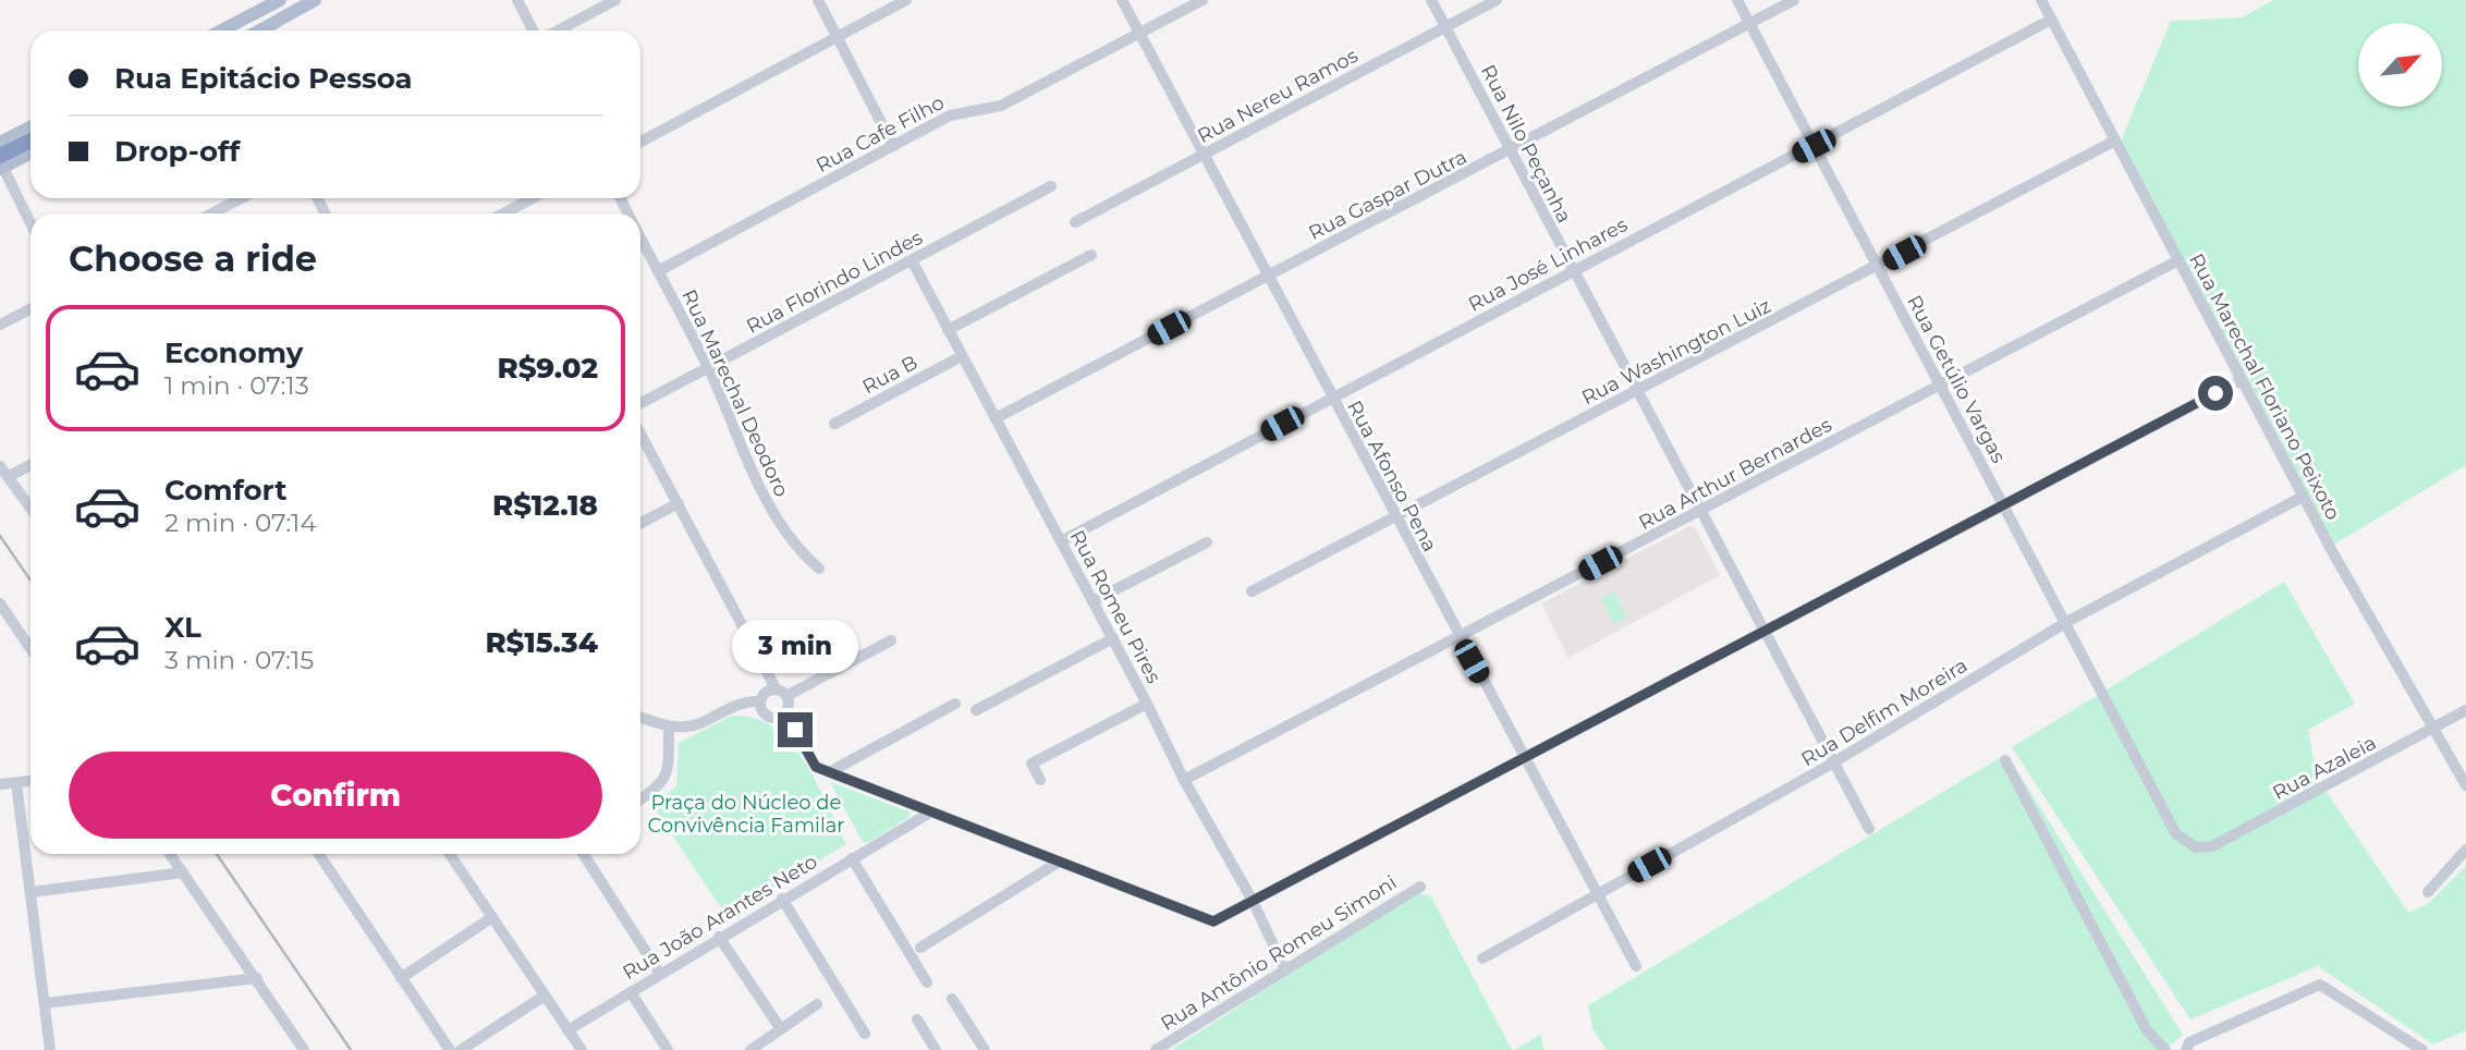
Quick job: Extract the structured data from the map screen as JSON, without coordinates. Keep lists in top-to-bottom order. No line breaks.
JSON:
{"streets":{"street":["Rua Nereu Ramos","Rua Cafe Filho","Rua Nilo Peçanha","Rua Gaspar Dutra","Rua José Linhares","Rua Florindo Lindes","Rua Washington Luiz","Rua B","Rua Getúlio Vargas","Rua Marechal Floriano Peixoto","Rua Marechal Deodoro","Rua Arthur Bernardes","Rua Afonso Pena","Rua Romeu Pires","Rua Delfim Moreira","Rua Azaleia","Rua João Arantes Neto","Rua Antônio Romeu Simoni"]},"crossings":[["Rua Nereu Ramos","Rua Nilo Peçanha"],["Rua Nereu Ramos","Rua Afonso Pena"],["Rua Cafe Filho","Rua Marechal Deodoro"],["Rua Cafe Filho","Rua Afonso Pena"],["Rua Nilo Peçanha","Rua Gaspar Dutra"],["Rua Nilo Peçanha","Rua José Linhares"],["Rua Nilo Peçanha","Rua Washington Luiz"],["Rua Nilo Peçanha","Rua Arthur Bernardes"],["Rua Nilo Peçanha","Rua Delfim Moreira"],["Rua Gaspar Dutra","Rua Getúlio Vargas"],["Rua Gaspar Dutra","Rua Afonso Pena"],["Rua Gaspar Dutra","Rua Romeu Pires"],["Rua José Linhares","Rua Getúlio Vargas"],["Rua José Linhares","Rua Marechal Floriano Peixoto"],["Rua José Linhares","Rua Afonso Pena"],["Rua José Linhares","Rua Romeu Pires"],["Rua Florindo Lindes","Rua Marechal Deodoro"],["Rua Florindo Lindes","Rua Romeu Pires"],["Rua Washington Luiz","Rua Getúlio Vargas"],["Rua Washington Luiz","Rua Marechal Floriano Peixoto"],["Rua Washington Luiz","Rua Afonso Pena"],["Rua B","Rua Romeu Pires"],["Rua Getúlio Vargas","Rua Arthur Bernardes"],["Rua Getúlio Vargas","Rua Delfim Moreira"],["Rua Getúlio Vargas","Rua Azaleia"],["Rua Marechal Floriano Peixoto","Rua Arthur Bernardes"],["Rua Marechal Floriano Peixoto","Rua Delfim Moreira"],["Rua Marechal Floriano Peixoto","Rua Azaleia"],["Rua Arthur Bernardes","Rua Afonso Pena"],["Rua Arthur Bernardes","Rua Romeu Pires"],["Rua Afonso Pena","Rua Delfim Moreira"],["Rua Romeu Pires","Rua Antônio Romeu Simoni"]],"parks":["Praça do Núcleo de Convivência Familar"],"north":"top right","page":{"banner":["Rua Epitácio Pessoa","Drop-off"],"heading":"Choose a ride","list":[{"name":"Economy","note":"1 min · 07:13","value":"R$9.02"},{"name":"Comfort","note":"2 min · 07:14","value":"R$12.18"},{"name":"XL","note":"3 min · 07:15","value":"R$15.34"}],"bubble":"3 min","buttons":"Confirm"}}
